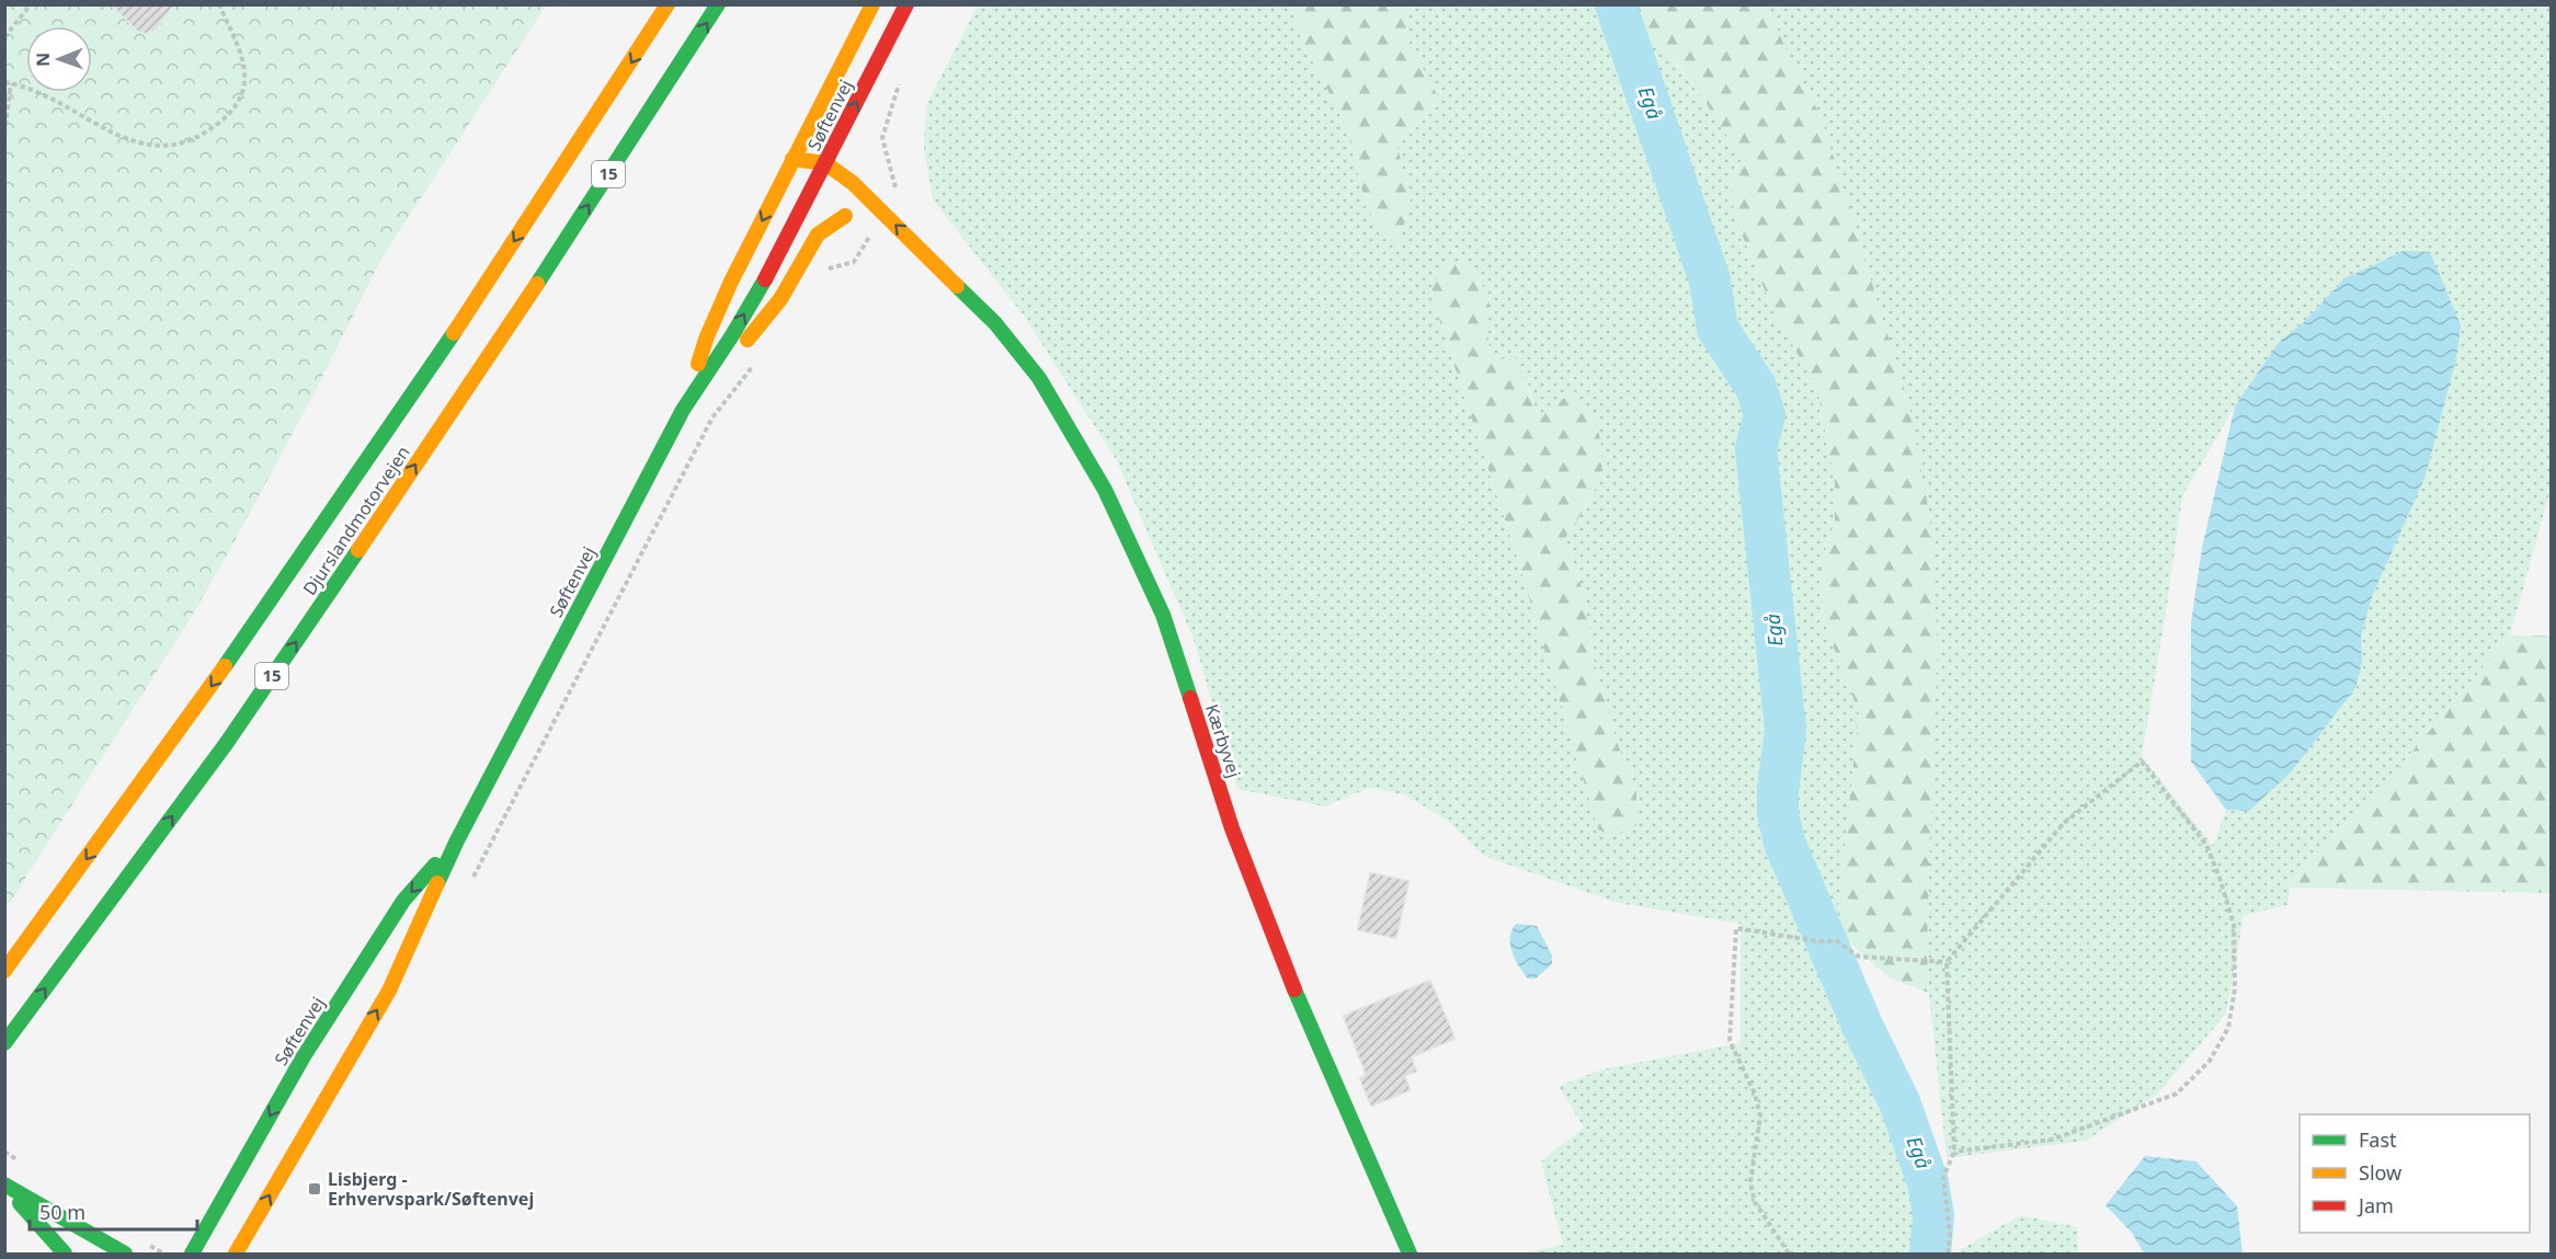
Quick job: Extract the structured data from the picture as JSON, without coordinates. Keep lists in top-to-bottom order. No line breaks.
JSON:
{"streets":{"main road":["Søftenvej","15","Djurslandmotorvejen","Kærbyvej"]},"crossings":[["Søftenvej","Kærbyvej"]],"water":["Egå"],"places":{"transit":["Lisbjerg - Erhvervspark/Søftenvej"]},"legend":["Fast","Slow","Jam"],"scale_bar":"50 m","north":"left"}
